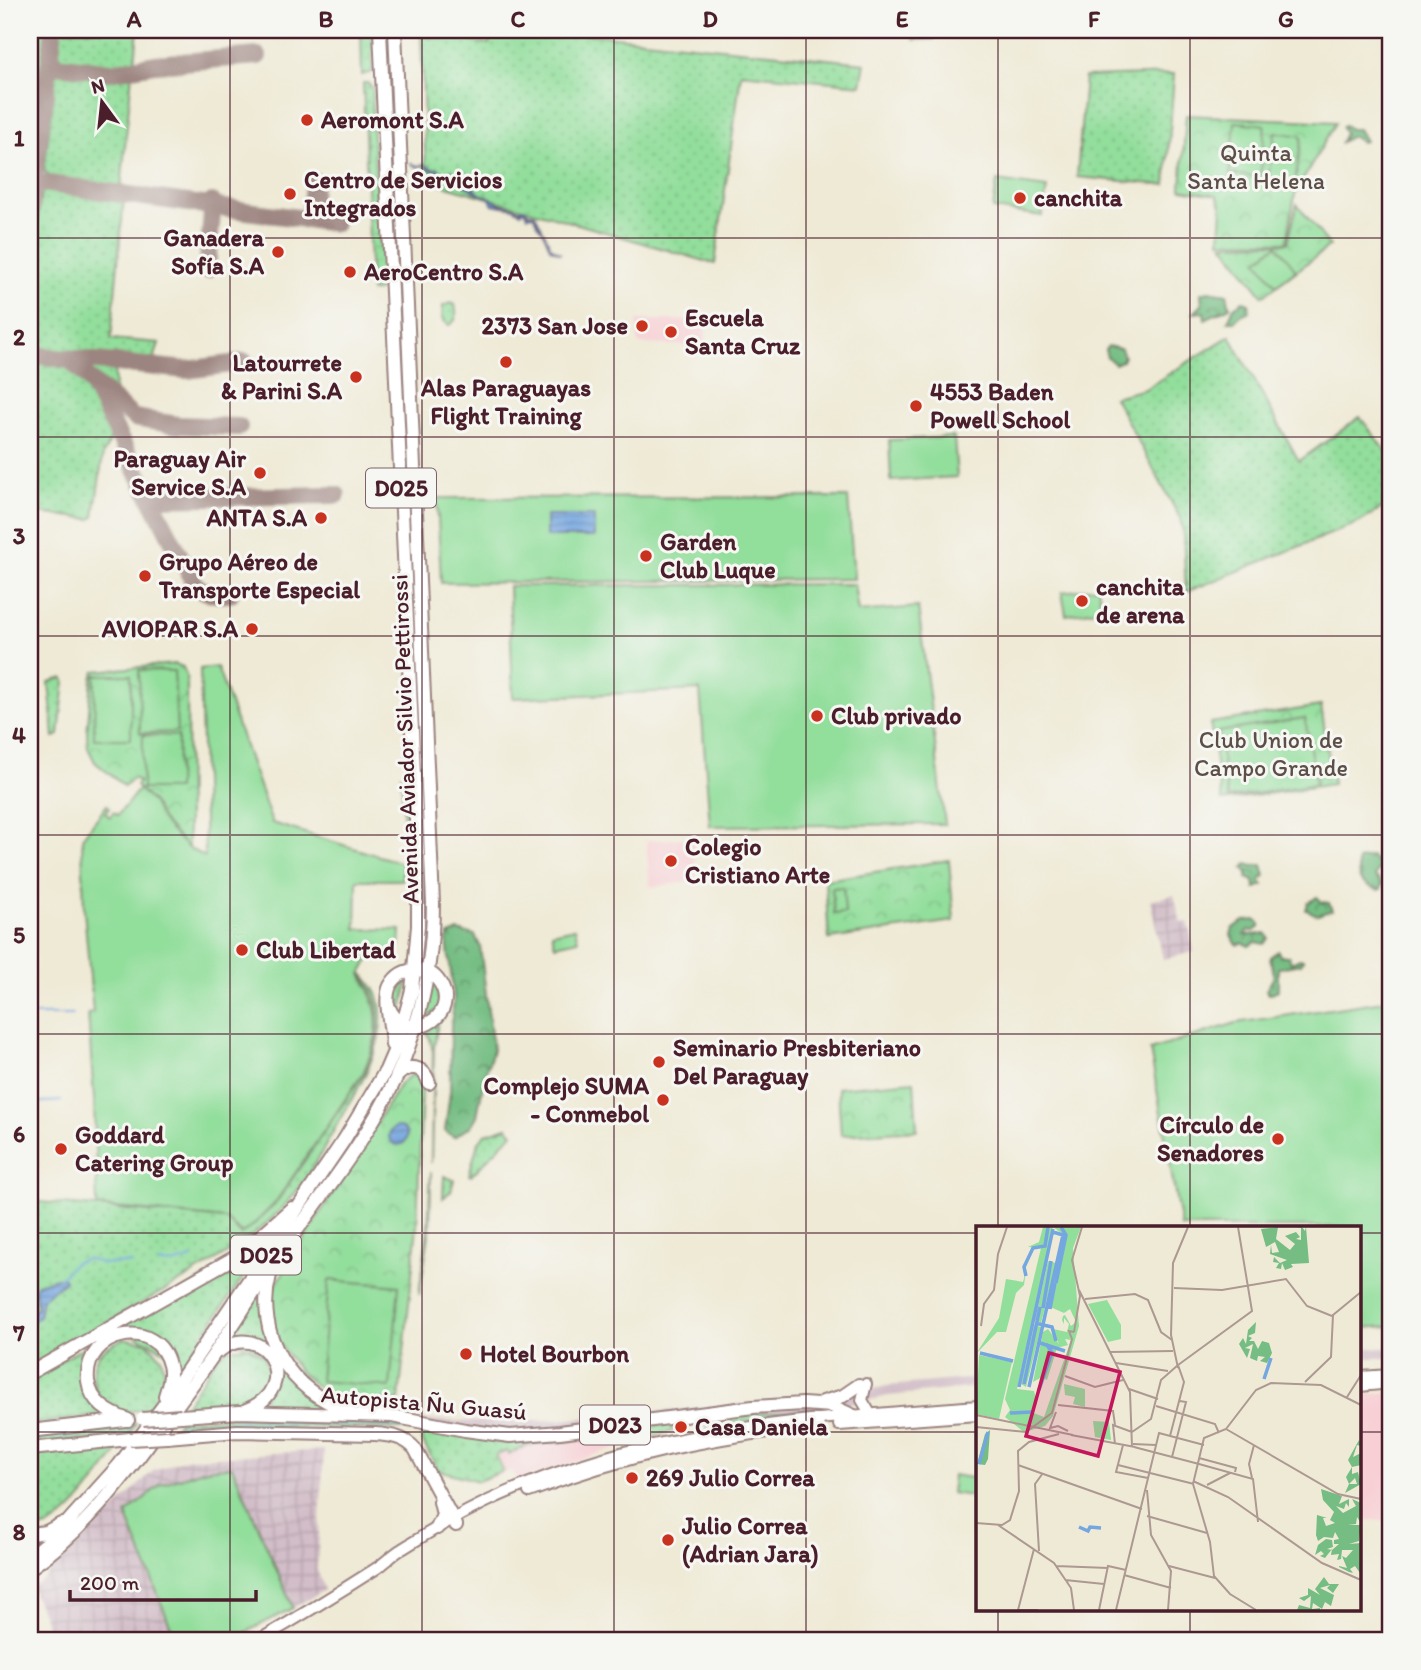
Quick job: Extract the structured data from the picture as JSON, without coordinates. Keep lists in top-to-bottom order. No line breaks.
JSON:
{"streets":{"highway":["D025","Avenida Aviador Silvio Pettirossi","Autopista Ñu Guasú","D023"]},"crossings":[["Autopista Ñu Guasú","D023"]],"parks":["Quinta Santa Helena","Club Union de Campo Grande"],"places":["Aeromont S.A","Centro de Servicios Integrados","canchita","Ganadera Sofía S.A","AeroCentro S.A","2373 San Jose","Escuela Santa Cruz","Alas Paraguayas Flight Training","Latourrete & Parini S.A","4553 Baden Powell School","Paraguay Air Service S.A","ANTA S.A","Garden Club Luque","Grupo Aéreo de Transporte Especial","canchita de arena","AVIOPAR S.A","Club privado","Colegio Cristiano Arte","Club Libertad","Seminario Presbiteriano Del Paraguay","Complejo SUMA - Conmebol","Círculo de Senadores","Goddard Catering Group","Hotel Bourbon","Casa Daniela","269 Julio Correa","Julio Correa (Adrian Jara)"],"scale_bar":"200 m","north":"top","grid":{"columns":["A","B","C","D","E","F","G"],"rows":["1","2","3","4","5","6","7","8"]}}
